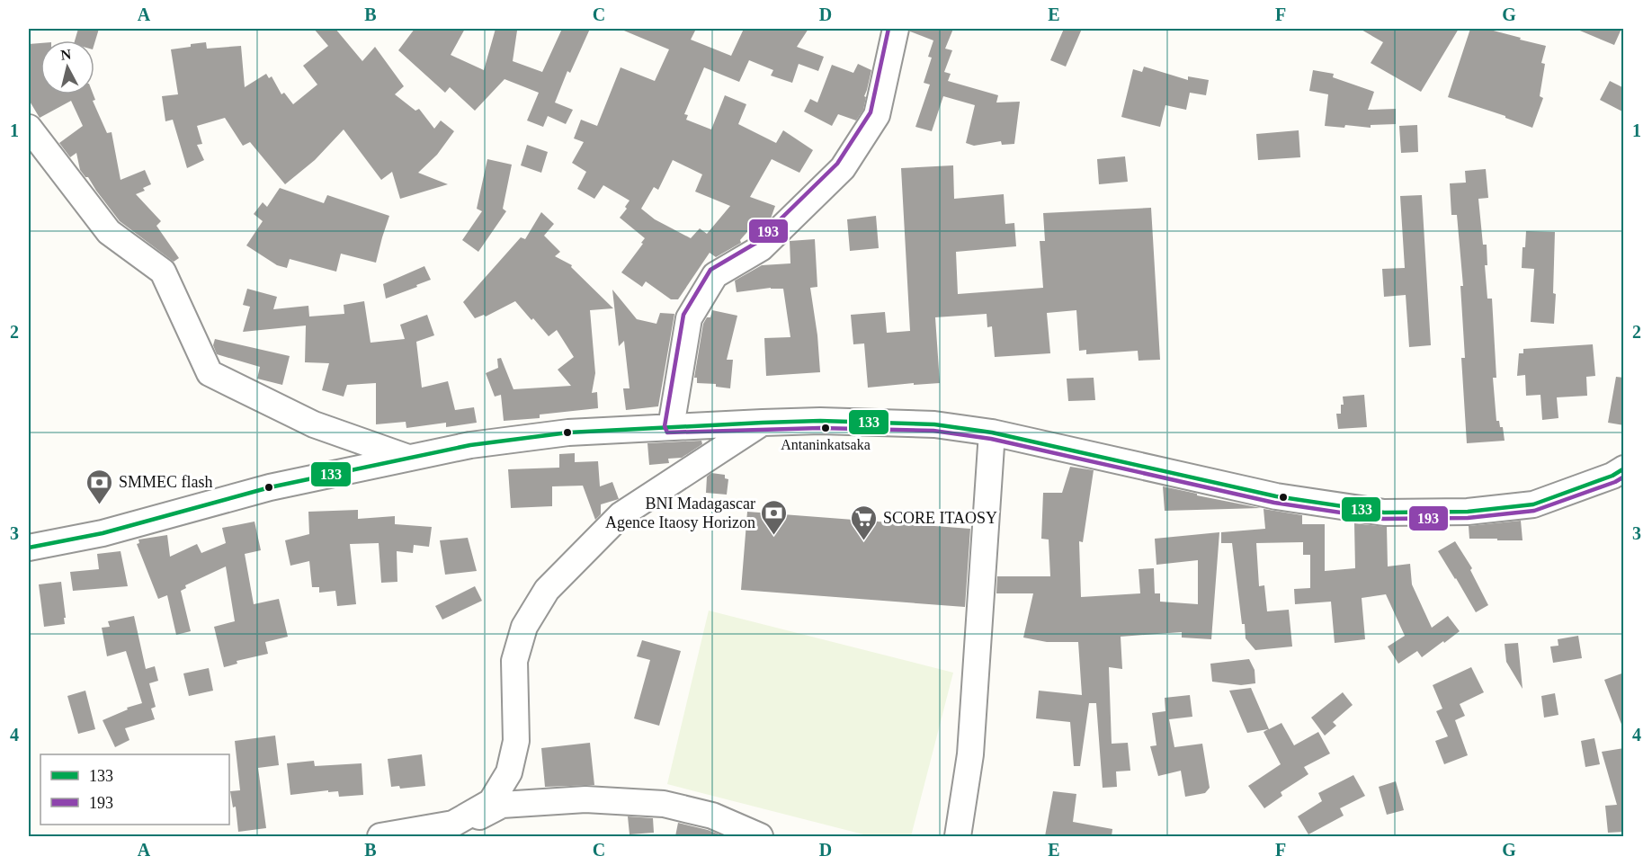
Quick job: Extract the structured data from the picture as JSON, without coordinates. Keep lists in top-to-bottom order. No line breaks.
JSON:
{"places":{"other":["Antaninkatsaka"],"bank":["SMMEC flash","BNI Madagascar Agence Itaosy Horizon"],"supermarket":["SCORE ITAOSY"]},"lines":["transit line 193","transit line 133"],"legend":["133","193"],"north":"top","grid":{"columns":["A","B","C","D","E","F","G"],"rows":["1","2","3","4"]}}
